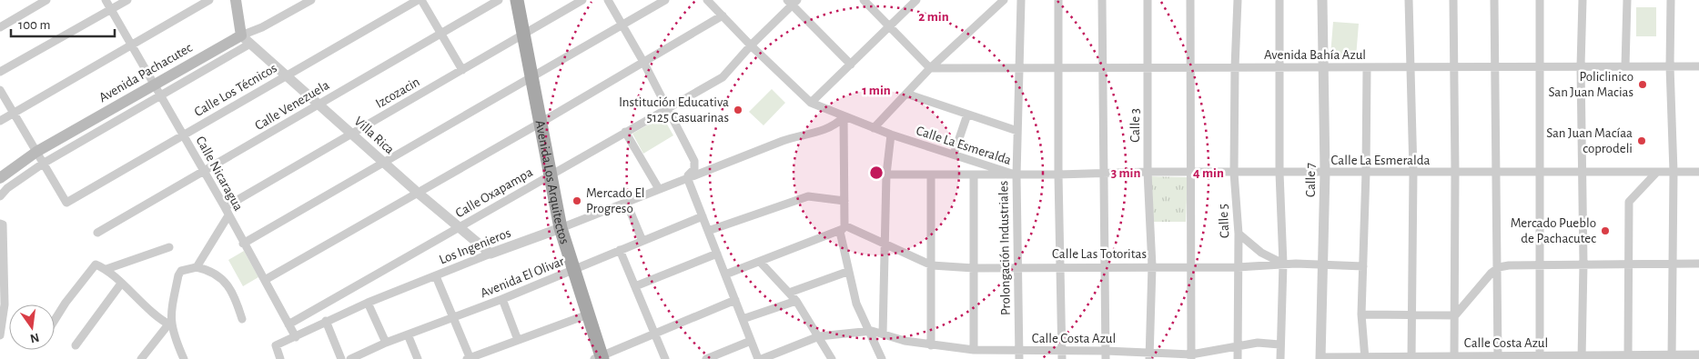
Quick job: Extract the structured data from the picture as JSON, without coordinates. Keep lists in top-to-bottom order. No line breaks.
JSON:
{"streets":{"main road":["Avenida Pachacutec","Avenida Los Arquitectos"],"street":["Avenida Bahía Azul","Calle Los Técnicos","Izcozacin","Calle Venezuela","Calle 3","Villa Rica","Calle La Esmeralda","Calle Nicaragua","Calle 7","Calle Oxapampa","Calle 5","Los Ingenieros","Prolongación Industriales","Calle Las Totoritas","Avenida El Olivar","Calle Costa Azul"]},"crossings":[["Avenida Bahía Azul","Calle 3"],["Avenida Bahía Azul","Calle 7"],["Avenida Bahía Azul","Calle 5"],["Avenida Bahía Azul","Prolongación Industriales"],["Avenida Pachacutec","Calle Los Técnicos"],["Avenida Pachacutec","Villa Rica"],["Avenida Pachacutec","Calle Nicaragua"],["Calle Los Técnicos","Villa Rica"],["Calle Los Técnicos","Calle Nicaragua"],["Izcozacin","Villa Rica"],["Izcozacin","Calle Nicaragua"],["Izcozacin","Avenida Los Arquitectos"],["Calle Venezuela","Villa Rica"],["Calle Venezuela","Calle Nicaragua"],["Calle 3","Calle La Esmeralda"],["Calle 3","Calle Las Totoritas"],["Calle 3","Calle Costa Azul"],["Villa Rica","Calle Oxapampa"],["Villa Rica","Los Ingenieros"],["Calle La Esmeralda","Calle 7"],["Calle La Esmeralda","Calle Oxapampa"],["Calle La Esmeralda","Calle 5"],["Calle La Esmeralda","Los Ingenieros"],["Calle La Esmeralda","Prolongación Industriales"],["Calle Nicaragua","Calle Oxapampa"],["Calle Nicaragua","Los Ingenieros"],["Calle 7","Calle Las Totoritas"],["Calle 7","Calle Costa Azul"],["Avenida Los Arquitectos","Calle Oxapampa"],["Avenida Los Arquitectos","Los Ingenieros"],["Avenida Los Arquitectos","Avenida El Olivar"],["Calle 5","Calle Las Totoritas"],["Calle 5","Calle Costa Azul"],["Prolongación Industriales","Calle Las Totoritas"],["Prolongación Industriales","Calle Costa Azul"]],"places":["Policlinico San Juan Macias","Institución Educativa 5125 Casuarinas","San Juan Macíaa coprodeli","Mercado El Progreso","Mercado Pueblo de Pachacutec"],"scale_bar":"100 m","north":"bottom","rings":["2 min","1 min","3 min","4 min"]}
